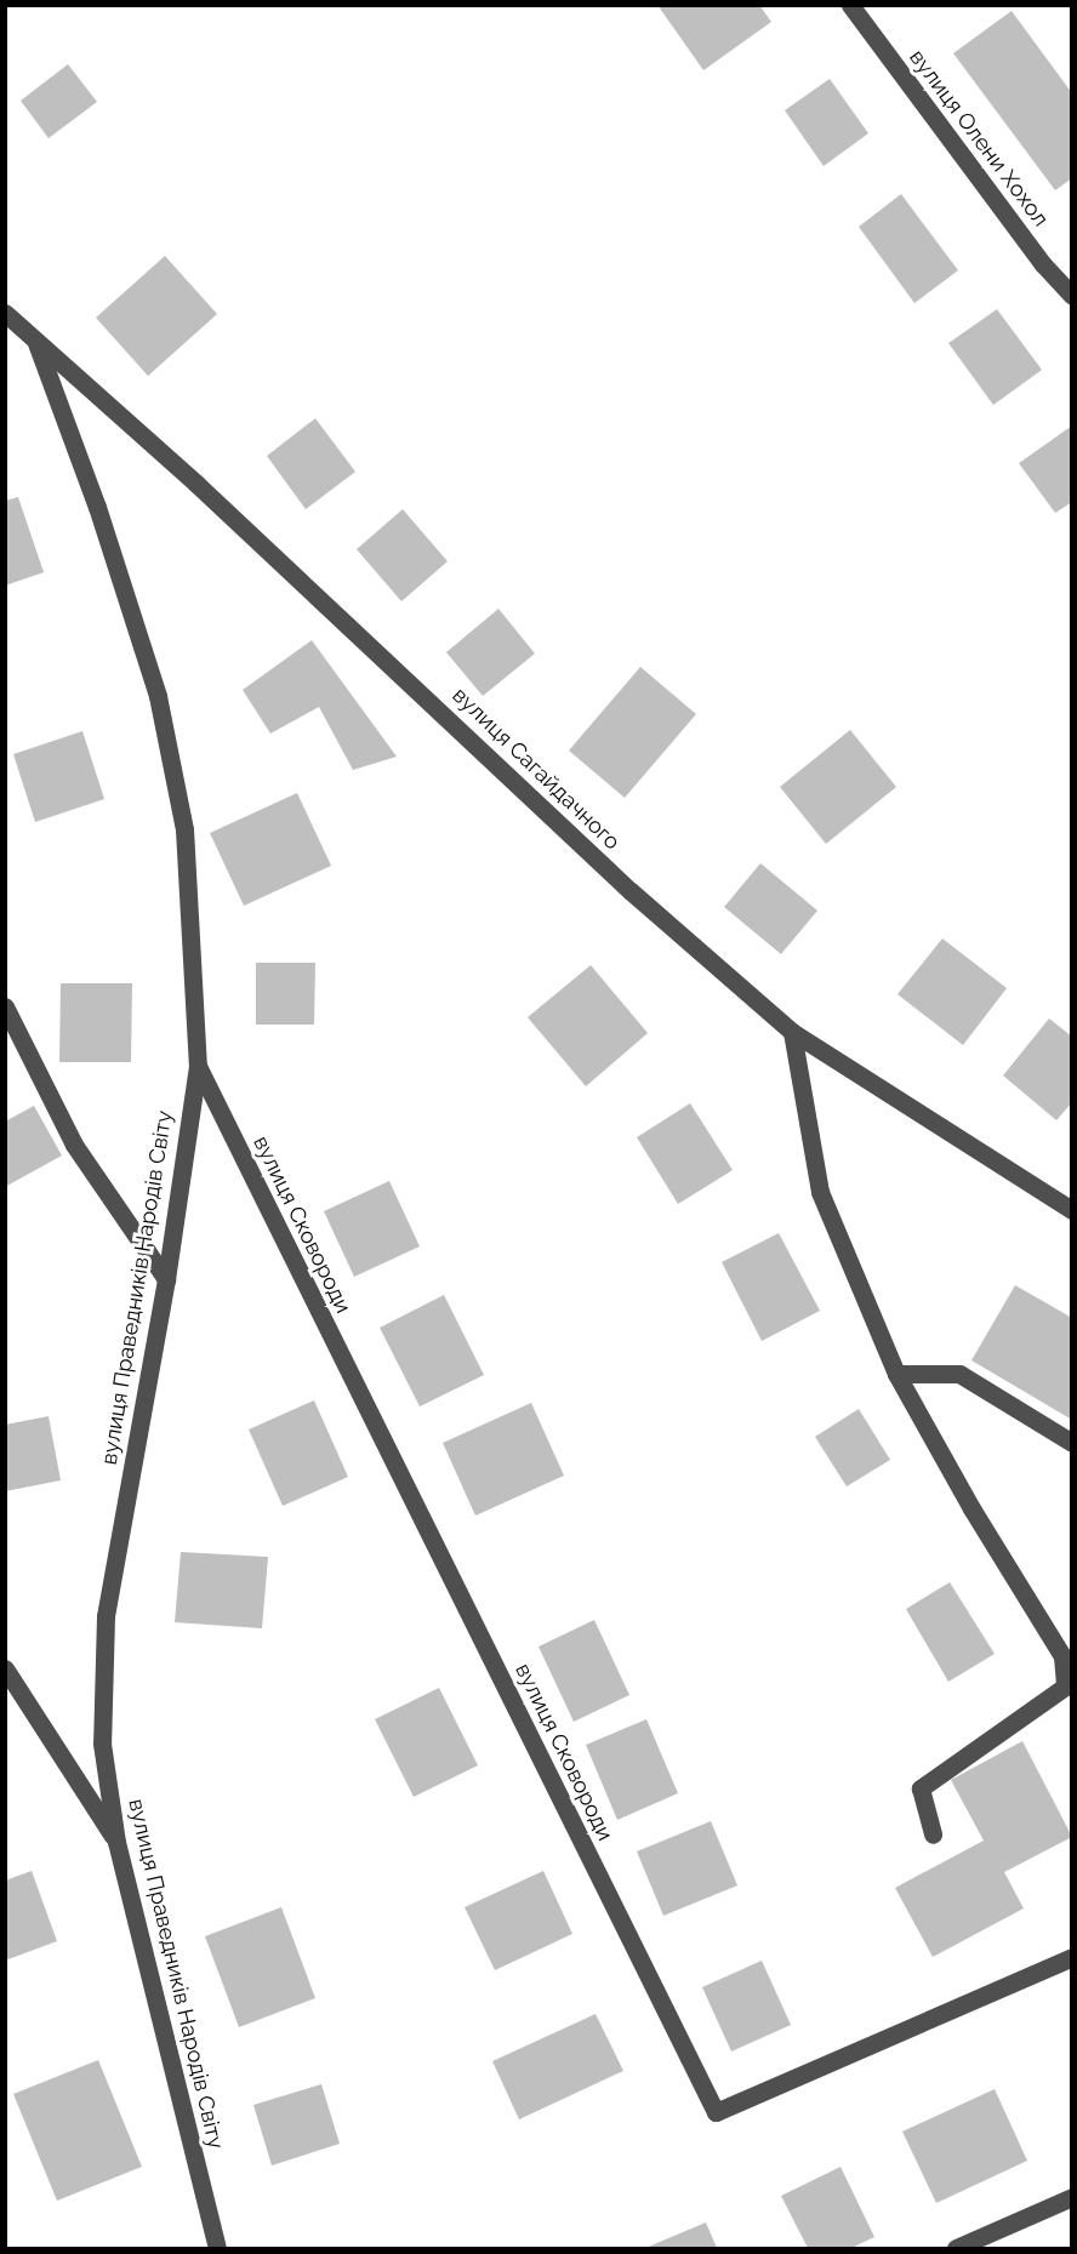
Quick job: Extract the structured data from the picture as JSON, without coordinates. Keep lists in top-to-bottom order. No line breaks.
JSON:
{"streets":{"street":["вулиця Олени Хохол","вулиця Сагайдачного","вулиця Сковороди","вулиця Праведників Народів Світу"]},"crossings":[["вулиця Сагайдачного","вулиця Праведників Народів Світу"],["вулиця Сковороди","вулиця Праведників Народів Світу"]]}
